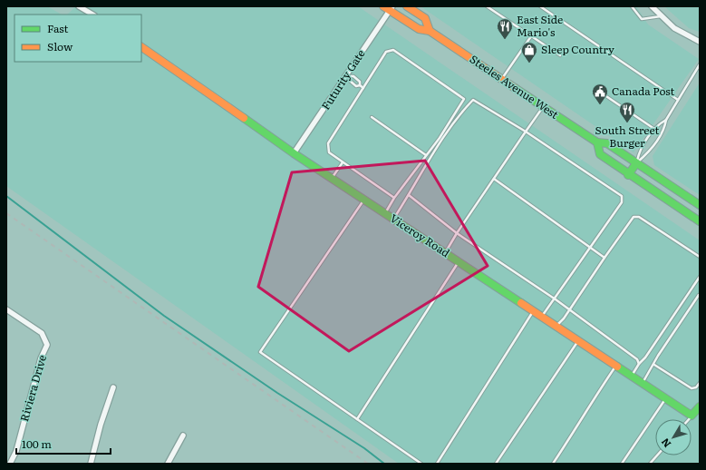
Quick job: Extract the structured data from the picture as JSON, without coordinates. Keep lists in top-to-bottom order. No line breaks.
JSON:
{"streets":{"street":["Futurity Gate","Steeles Avenue West","Viceroy Road","Riviera Drive"]},"crossings":[["Futurity Gate","Steeles Avenue West"],["Futurity Gate","Viceroy Road"]],"places":{"restaurant":["East Side Mario's","South Street Burger"],"shop":["Sleep Country"],"public building":["Canada Post"]},"legend":["Fast","Slow"],"scale_bar":"100 m","north":"bottom left"}
